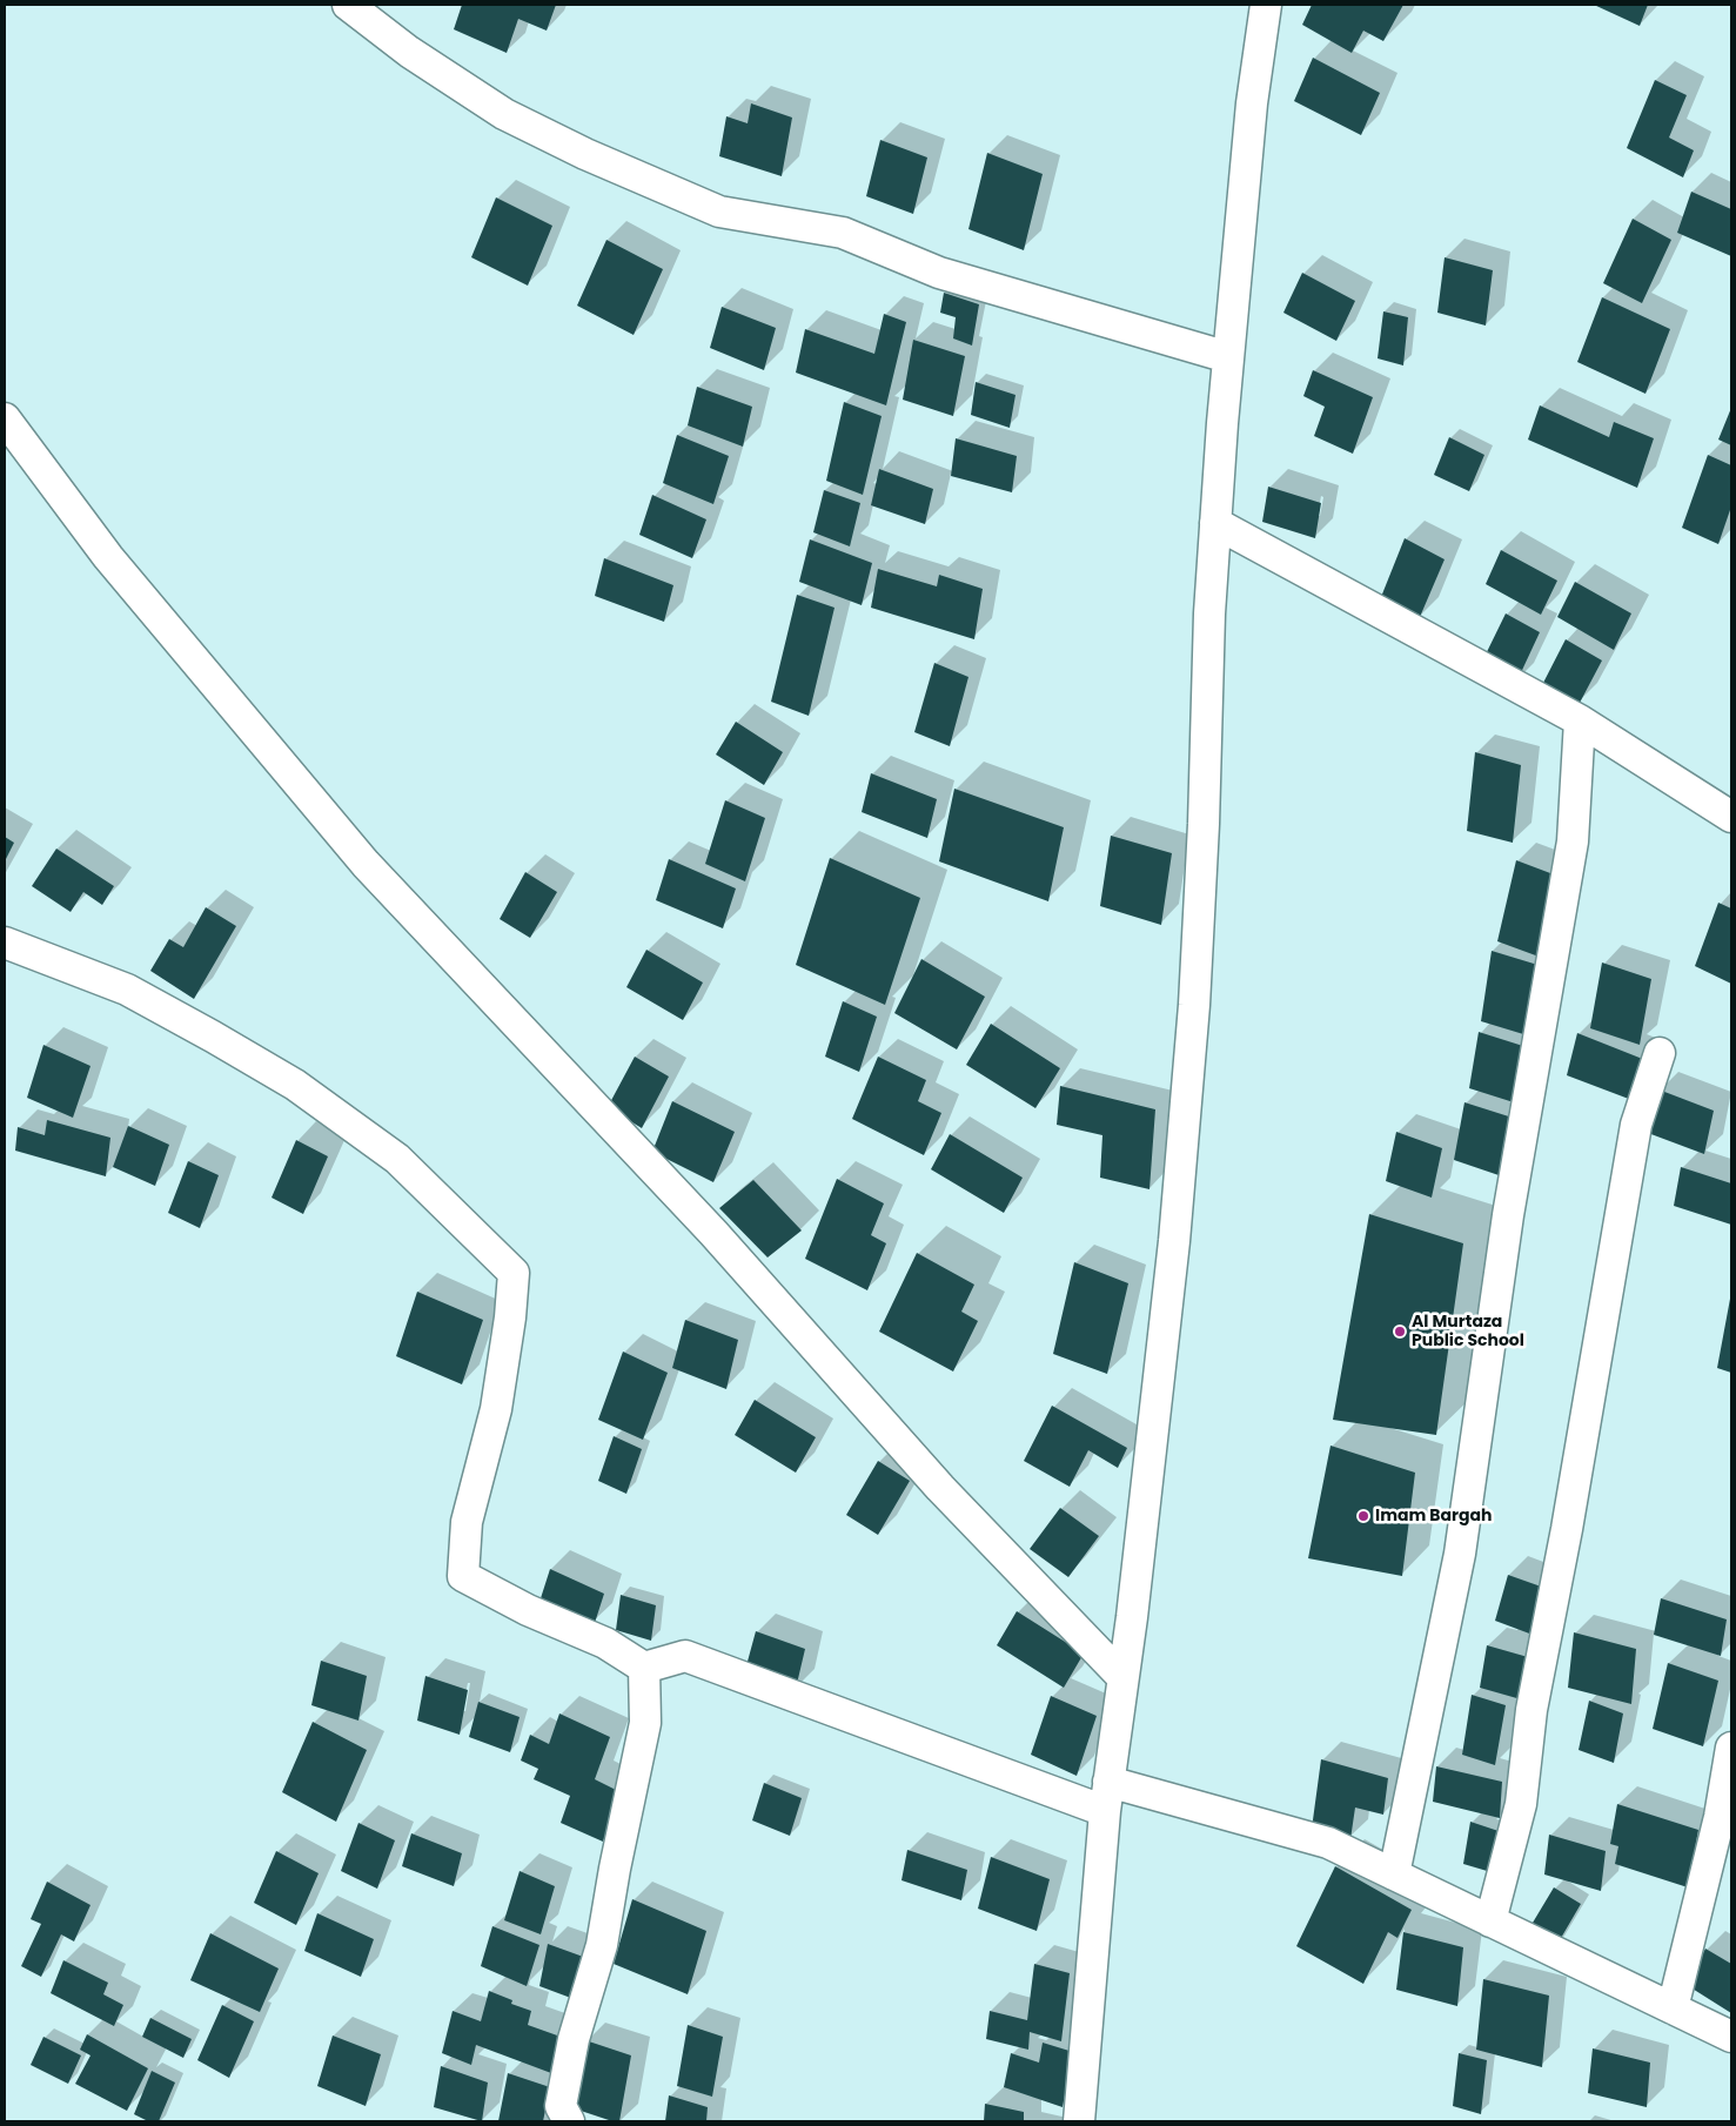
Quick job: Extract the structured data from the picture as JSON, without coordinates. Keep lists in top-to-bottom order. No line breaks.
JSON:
{"places":["Al Murtaza Public School","Imam Bargah"]}
